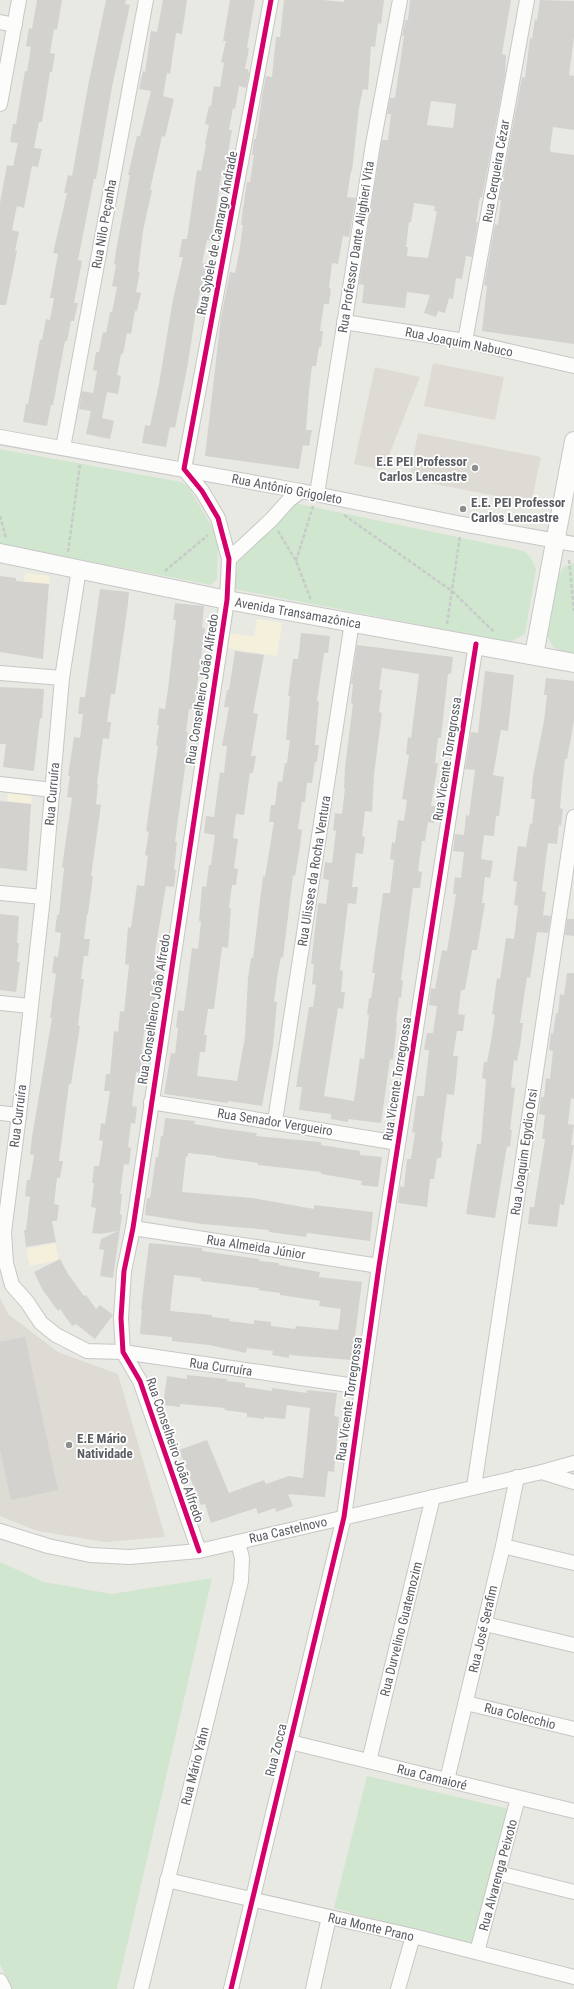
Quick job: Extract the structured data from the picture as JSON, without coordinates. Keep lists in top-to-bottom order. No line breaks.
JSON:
{"streets":{"street":["Rua Cerqueira Cézar","Rua Nilo Peçanha","Rua Sybele de Camargo Andrade","Rua Professor Dante Alighieri Vita","Rua Joaquim Nabuco","Rua Antônio Grigoleto","Avenida Transamazônica","Rua Conselheiro João Alfredo","Rua Vicente Torregrossa","Rua Curruíra","Rua Ulisses da Rocha Ventura","Rua Senador Vergueiro","Rua Joaquim Egydio Orsi","Rua Almeida Júnior","Rua Castelnovo","Rua Durvelino Guatemozim","Rua José Serafim","Rua Colecchio","Rua Zocca","Rua Mário Yahn","Rua Camaioré","Rua Alvarenga Peixoto","Rua Monte Prano"]},"crossings":[["Rua Cerqueira Cézar","Rua Joaquim Nabuco"],["Rua Nilo Peçanha","Rua Antônio Grigoleto"],["Rua Sybele de Camargo Andrade","Rua Antônio Grigoleto"],["Rua Sybele de Camargo Andrade","Rua Conselheiro João Alfredo"],["Rua Professor Dante Alighieri Vita","Rua Joaquim Nabuco"],["Rua Professor Dante Alighieri Vita","Rua Antônio Grigoleto"],["Rua Antônio Grigoleto","Rua Conselheiro João Alfredo"],["Avenida Transamazônica","Rua Conselheiro João Alfredo"],["Avenida Transamazônica","Rua Vicente Torregrossa"],["Avenida Transamazônica","Rua Curruíra"],["Avenida Transamazônica","Rua Ulisses da Rocha Ventura"],["Rua Conselheiro João Alfredo","Rua Curruíra"],["Rua Conselheiro João Alfredo","Rua Senador Vergueiro"],["Rua Conselheiro João Alfredo","Rua Almeida Júnior"],["Rua Conselheiro João Alfredo","Rua Castelnovo"],["Rua Vicente Torregrossa","Rua Curruíra"],["Rua Vicente Torregrossa","Rua Senador Vergueiro"],["Rua Vicente Torregrossa","Rua Almeida Júnior"],["Rua Vicente Torregrossa","Rua Castelnovo"],["Rua Vicente Torregrossa","Rua Zocca"],["Rua Ulisses da Rocha Ventura","Rua Senador Vergueiro"],["Rua Joaquim Egydio Orsi","Rua Castelnovo"],["Rua Castelnovo","Rua Durvelino Guatemozim"],["Rua Castelnovo","Rua José Serafim"],["Rua Castelnovo","Rua Zocca"],["Rua Castelnovo","Rua Mário Yahn"],["Rua Durvelino Guatemozim","Rua Camaioré"],["Rua José Serafim","Rua Colecchio"],["Rua José Serafim","Rua Camaioré"],["Rua Zocca","Rua Camaioré"],["Rua Zocca","Rua Monte Prano"],["Rua Mário Yahn","Rua Monte Prano"],["Rua Camaioré","Rua Alvarenga Peixoto"],["Rua Alvarenga Peixoto","Rua Monte Prano"]],"places":["E.E PEI Professor Carlos Lencastre","E.E. PEI Professor Carlos Lencastre","E.E Mário Natividade"]}
